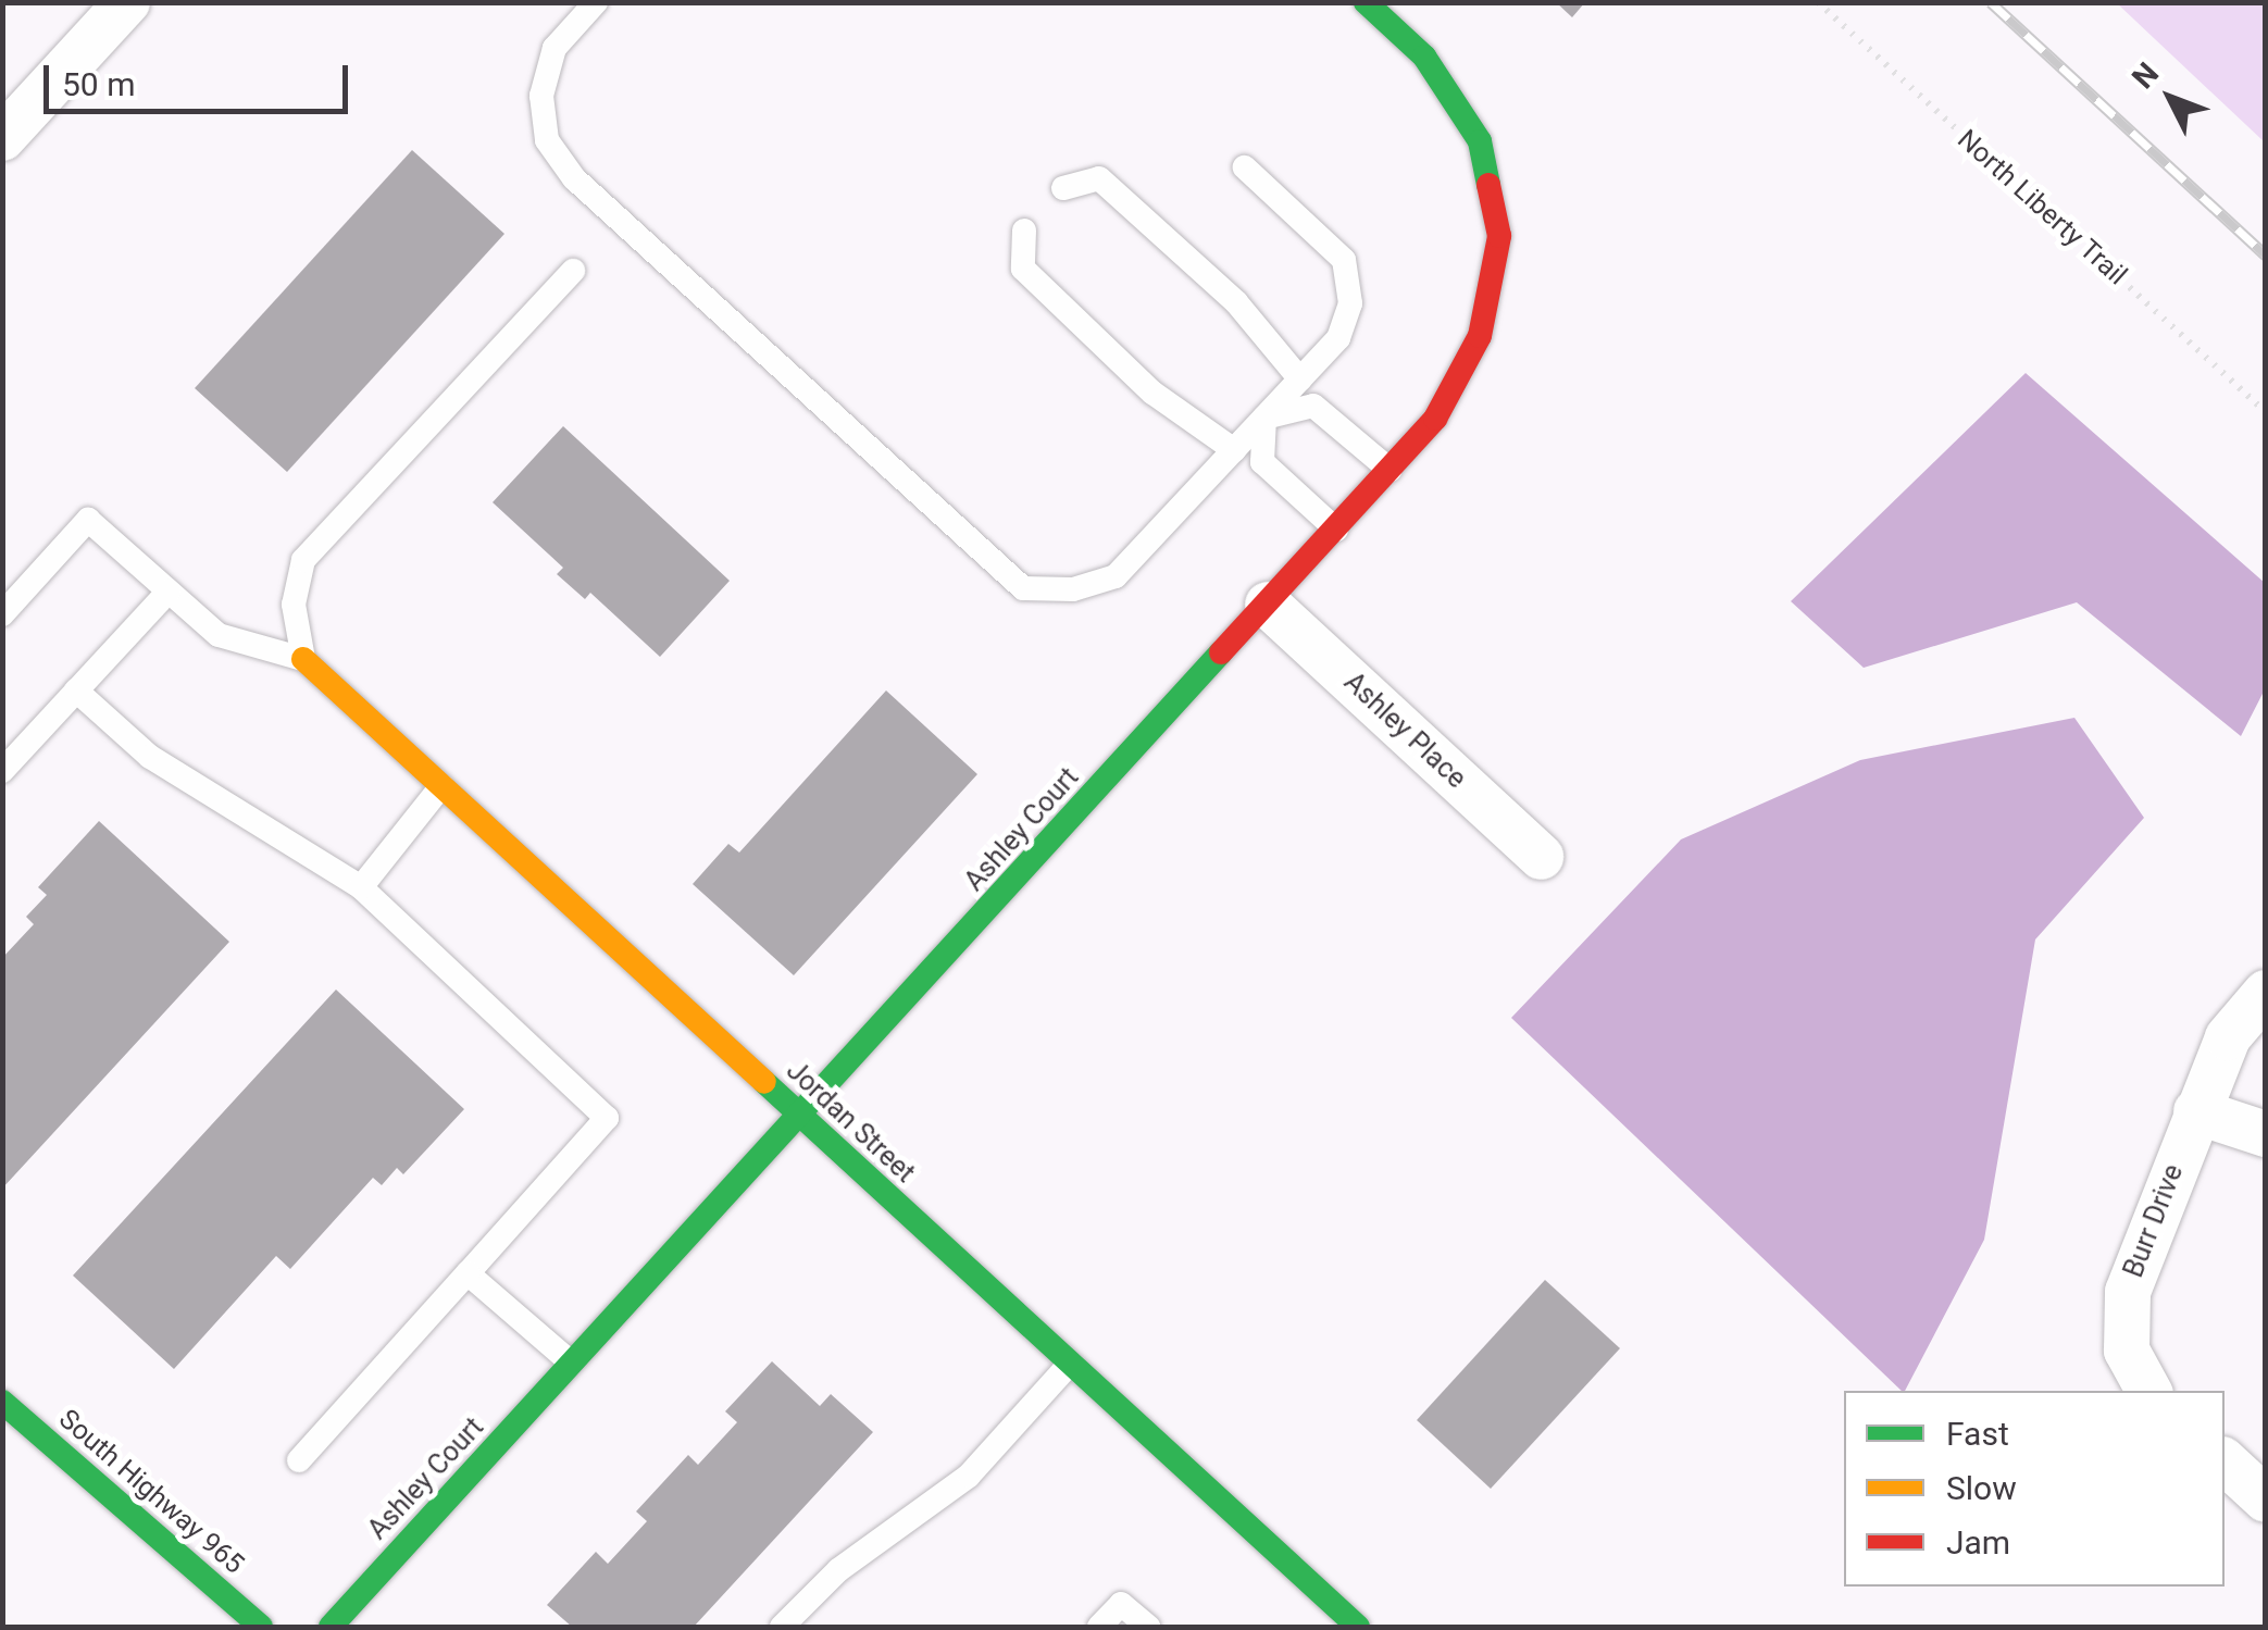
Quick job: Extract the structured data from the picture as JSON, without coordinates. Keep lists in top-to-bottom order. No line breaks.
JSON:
{"streets":{"street":["Ashley Place","Ashley Court","Jordan Street","Burr Drive","South Highway 965"],"path":["North Liberty Trail"]},"crossings":[["Ashley Place","Ashley Court"],["Ashley Court","Jordan Street"]],"legend":["Fast","Slow","Jam"],"scale_bar":"50 m","north":"top left"}
